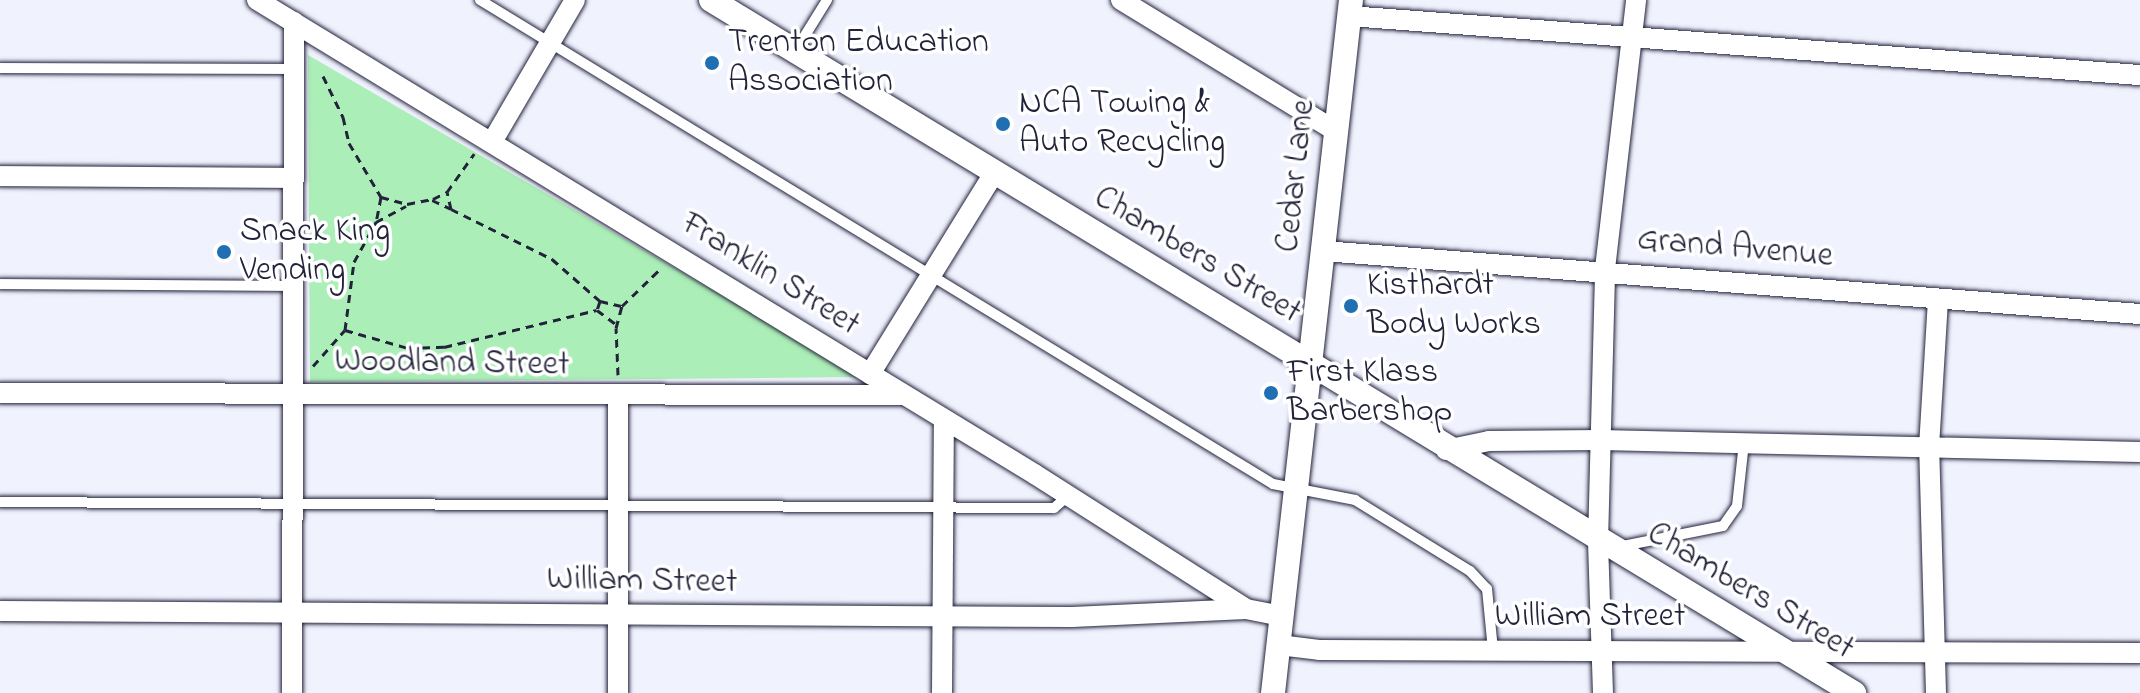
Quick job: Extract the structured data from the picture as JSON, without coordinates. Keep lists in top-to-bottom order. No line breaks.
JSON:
{"streets":{"street":["Cedar Lane","Grand Avenue","Chambers Street","Franklin Street","Woodland Street","William Street"]},"crossings":[["Cedar Lane","Grand Avenue"],["Cedar Lane","Chambers Street"],["Cedar Lane","William Street"],["Chambers Street","William Street"],["Franklin Street","Woodland Street"],["Franklin Street","William Street"]],"places":["Trenton Education Association","NCA Towing & Auto Recycling","Snack King Vending","Kisthardt Body Works","First Klass Barbershop"]}
